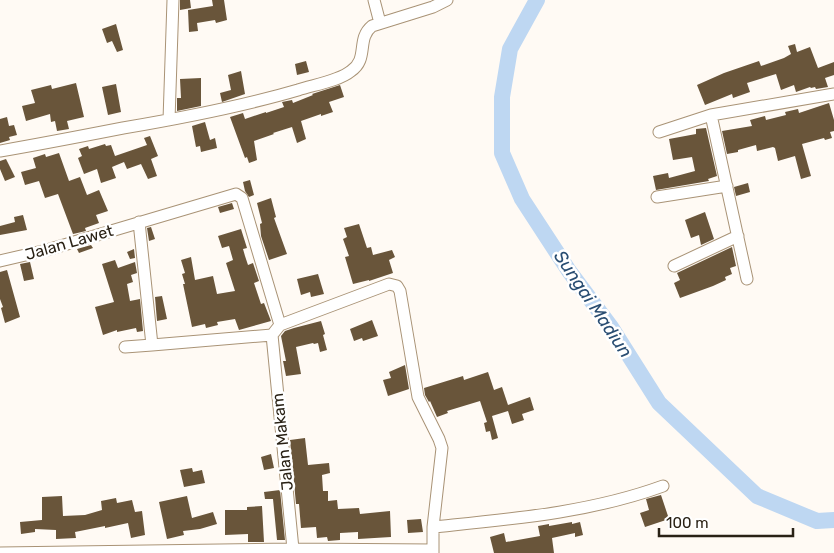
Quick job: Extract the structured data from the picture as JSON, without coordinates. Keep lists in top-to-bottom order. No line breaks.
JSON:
{"streets":{"street":["Jalan Lawet","Jalan Makam"]},"water":["Sungai Madiun"],"scale_bar":"100 m"}
